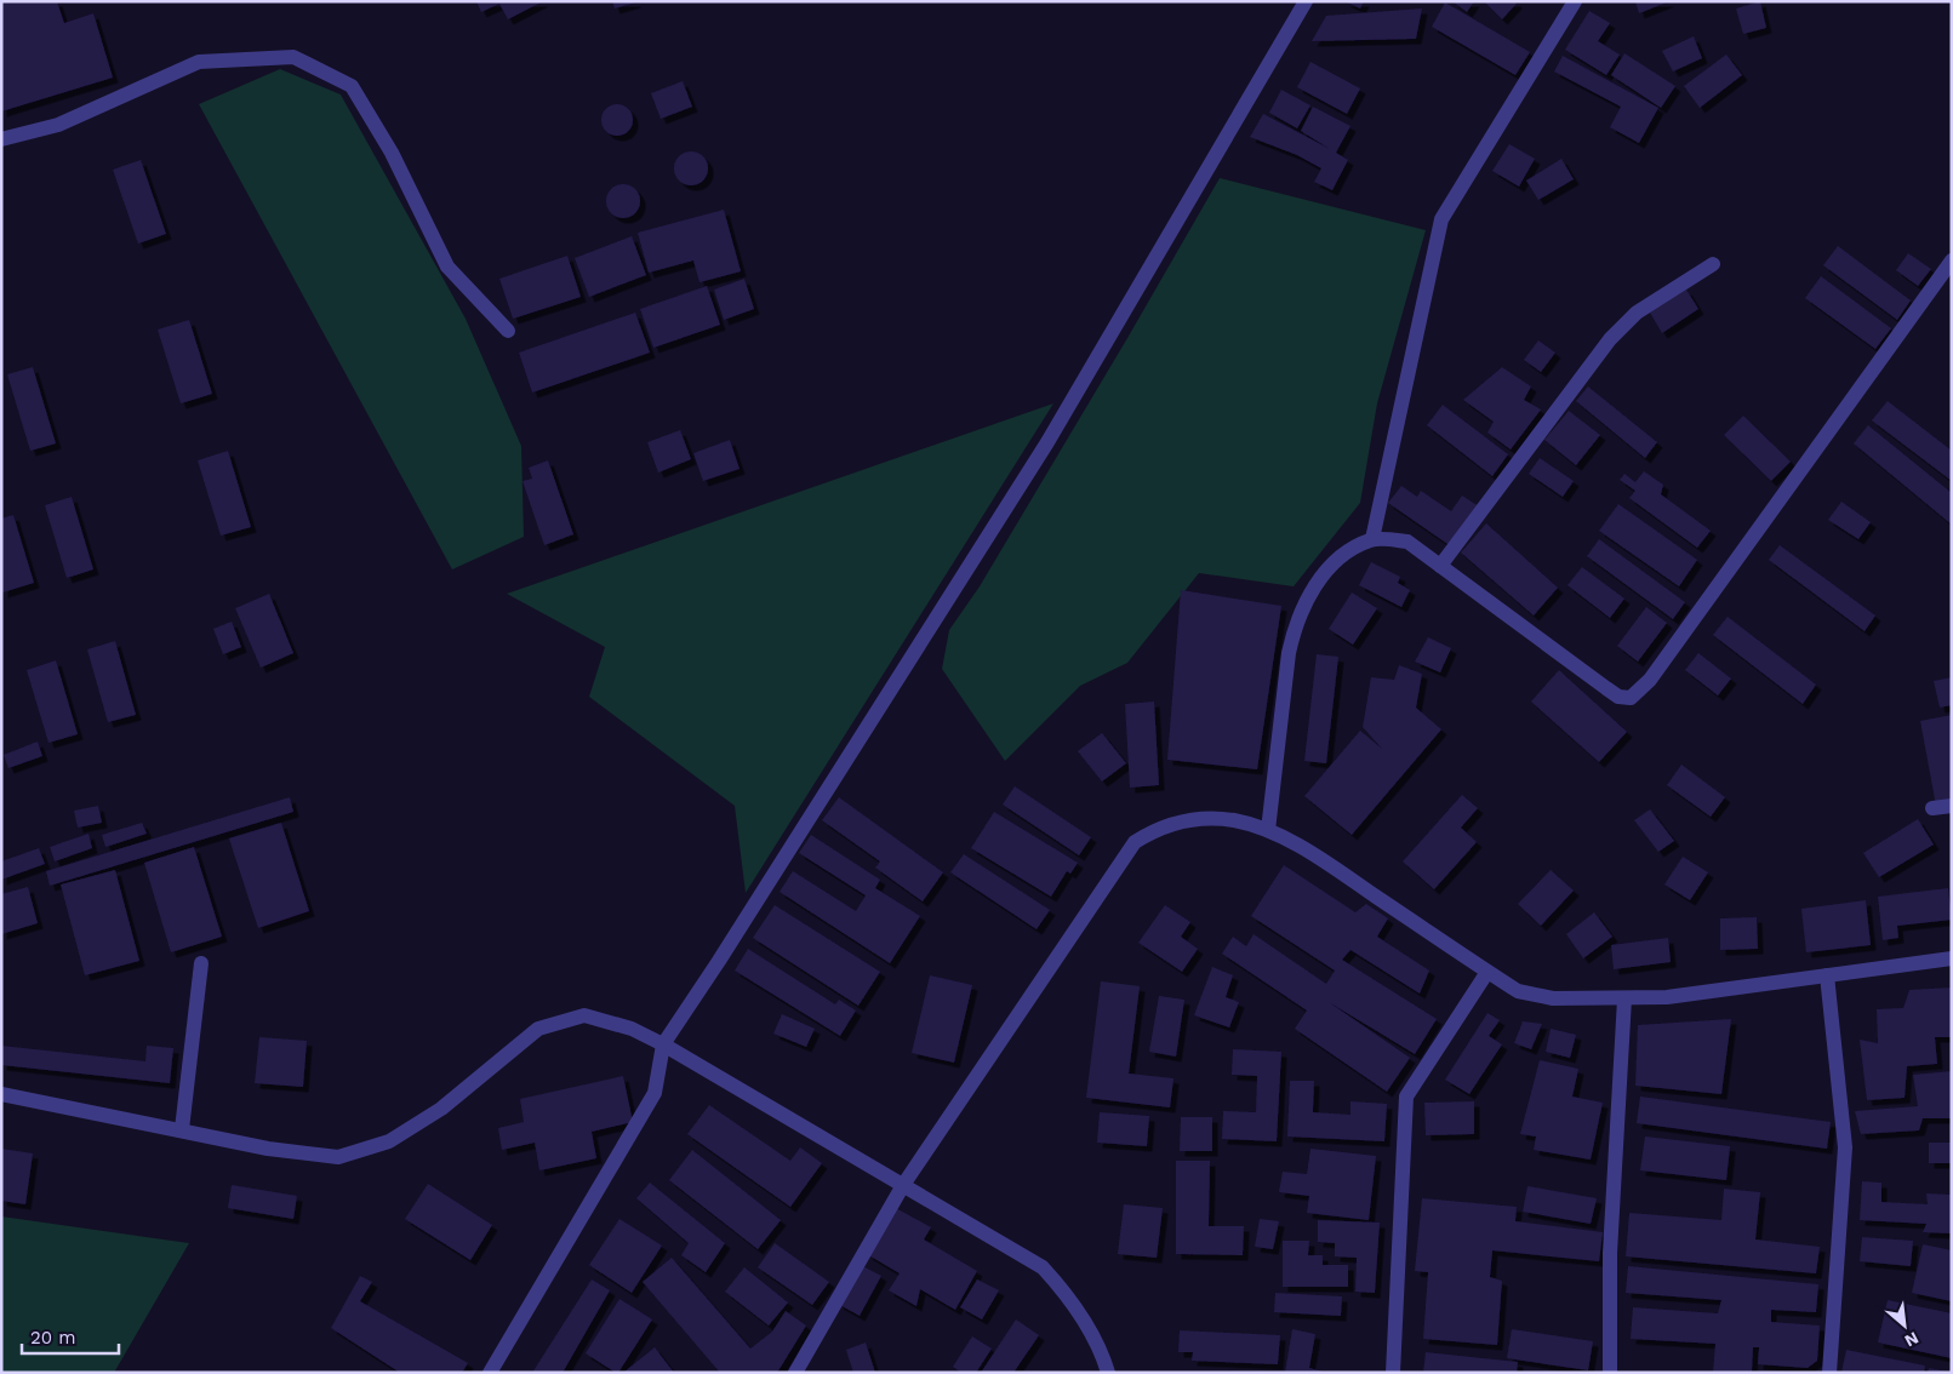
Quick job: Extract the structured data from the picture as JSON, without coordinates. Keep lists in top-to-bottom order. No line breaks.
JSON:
{"scale_bar":"20 m","north":"bottom right"}
